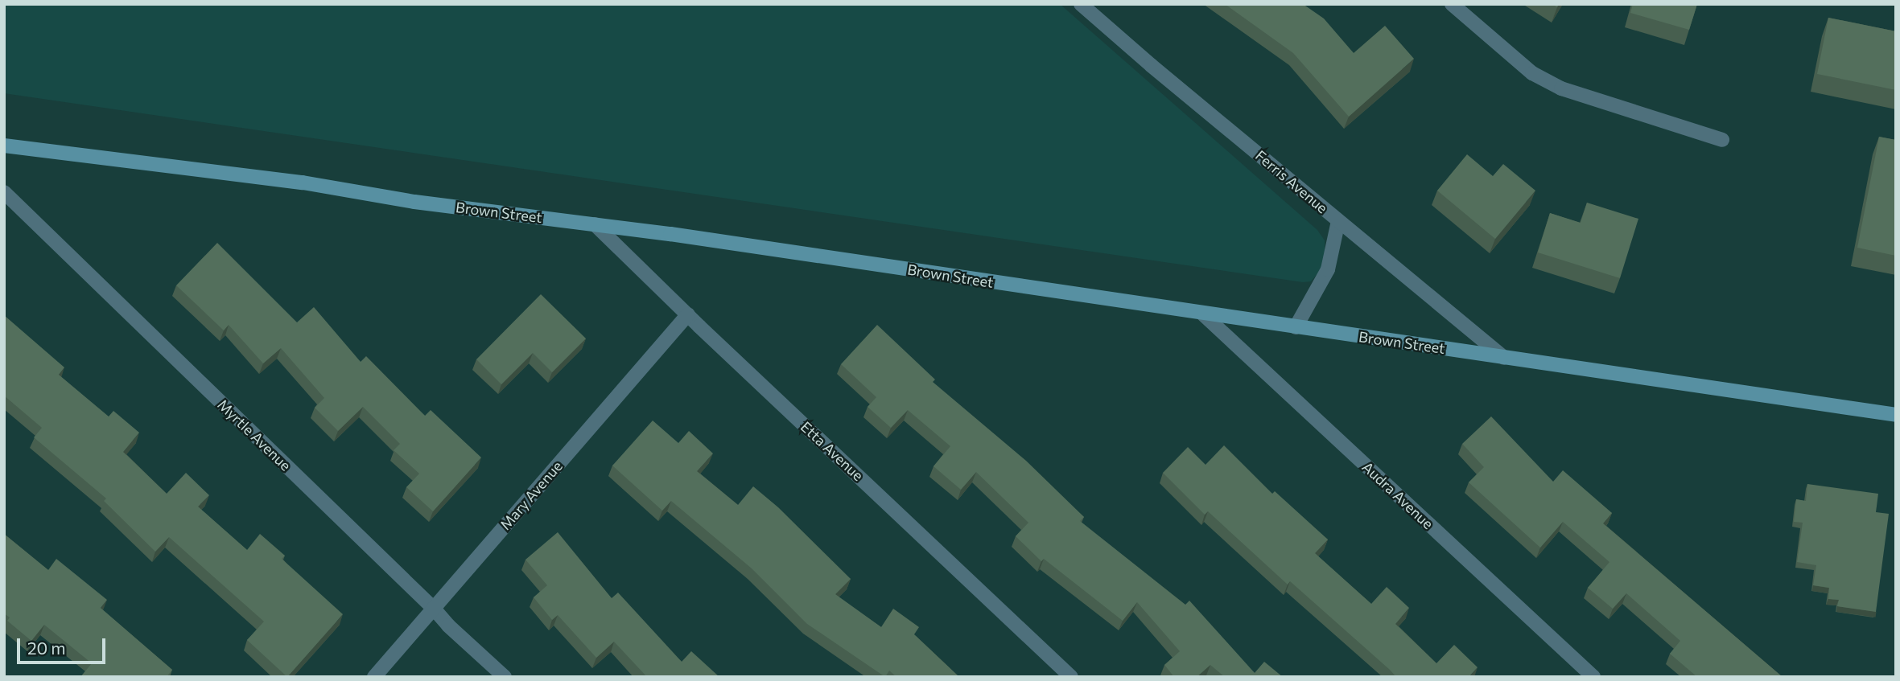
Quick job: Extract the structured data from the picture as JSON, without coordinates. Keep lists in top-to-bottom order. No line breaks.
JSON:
{"streets":{"main road":["Brown Street"],"street":["Ferris Avenue","Myrtle Avenue","Etta Avenue","Mary Avenue","Audra Avenue"]},"crossings":[["Ferris Avenue","Brown Street"],["Brown Street","Etta Avenue"],["Brown Street","Audra Avenue"],["Myrtle Avenue","Mary Avenue"],["Etta Avenue","Mary Avenue"]],"scale_bar":"20 m"}
